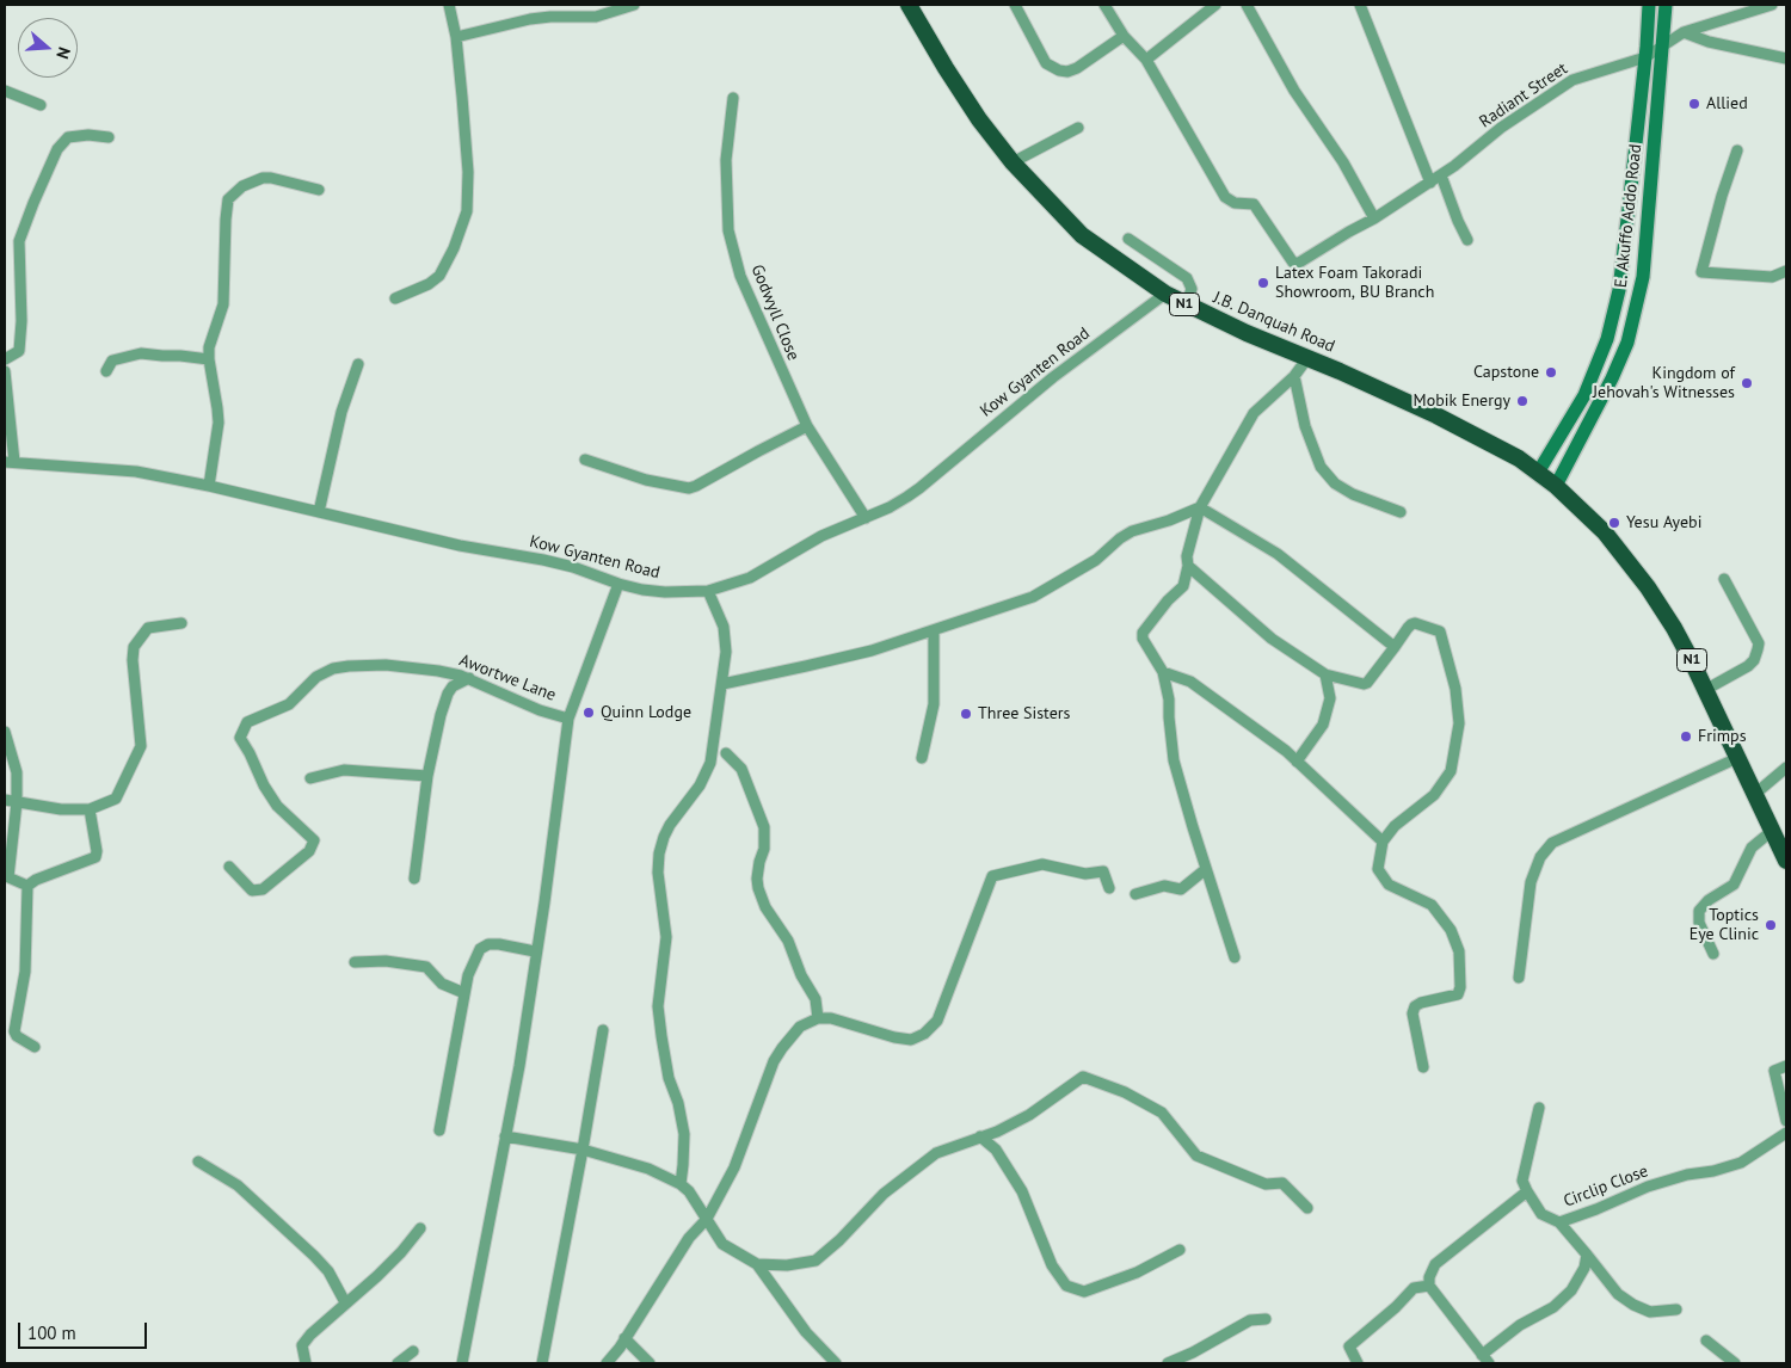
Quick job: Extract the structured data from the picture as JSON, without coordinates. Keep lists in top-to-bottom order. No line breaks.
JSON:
{"streets":{"highway":["N1","J.B. Danquah Road"],"main road":["E. Akuffo Addo Road"],"street":["Radiant Street","Godwyll Close","Kow Gyanten Road","Awortwe Lane","Circlip Close"]},"crossings":[["Radiant Street","E. Akuffo Addo Road"],["E. Akuffo Addo Road","N1"],["E. Akuffo Addo Road","J.B. Danquah Road"],["N1","J.B. Danquah Road"],["Godwyll Close","Kow Gyanten Road"],["J.B. Danquah Road","Kow Gyanten Road"]],"places":["Allied","Latex Foam Takoradi Showroom, BU Branch","Capstone","Kingdom of Jehovah's Witnesses","Mobik Energy","Yesu Ayebi","Quinn Lodge","Three Sisters","Frimps","Toptics Eye Clinic"],"scale_bar":"100 m","north":"right"}
